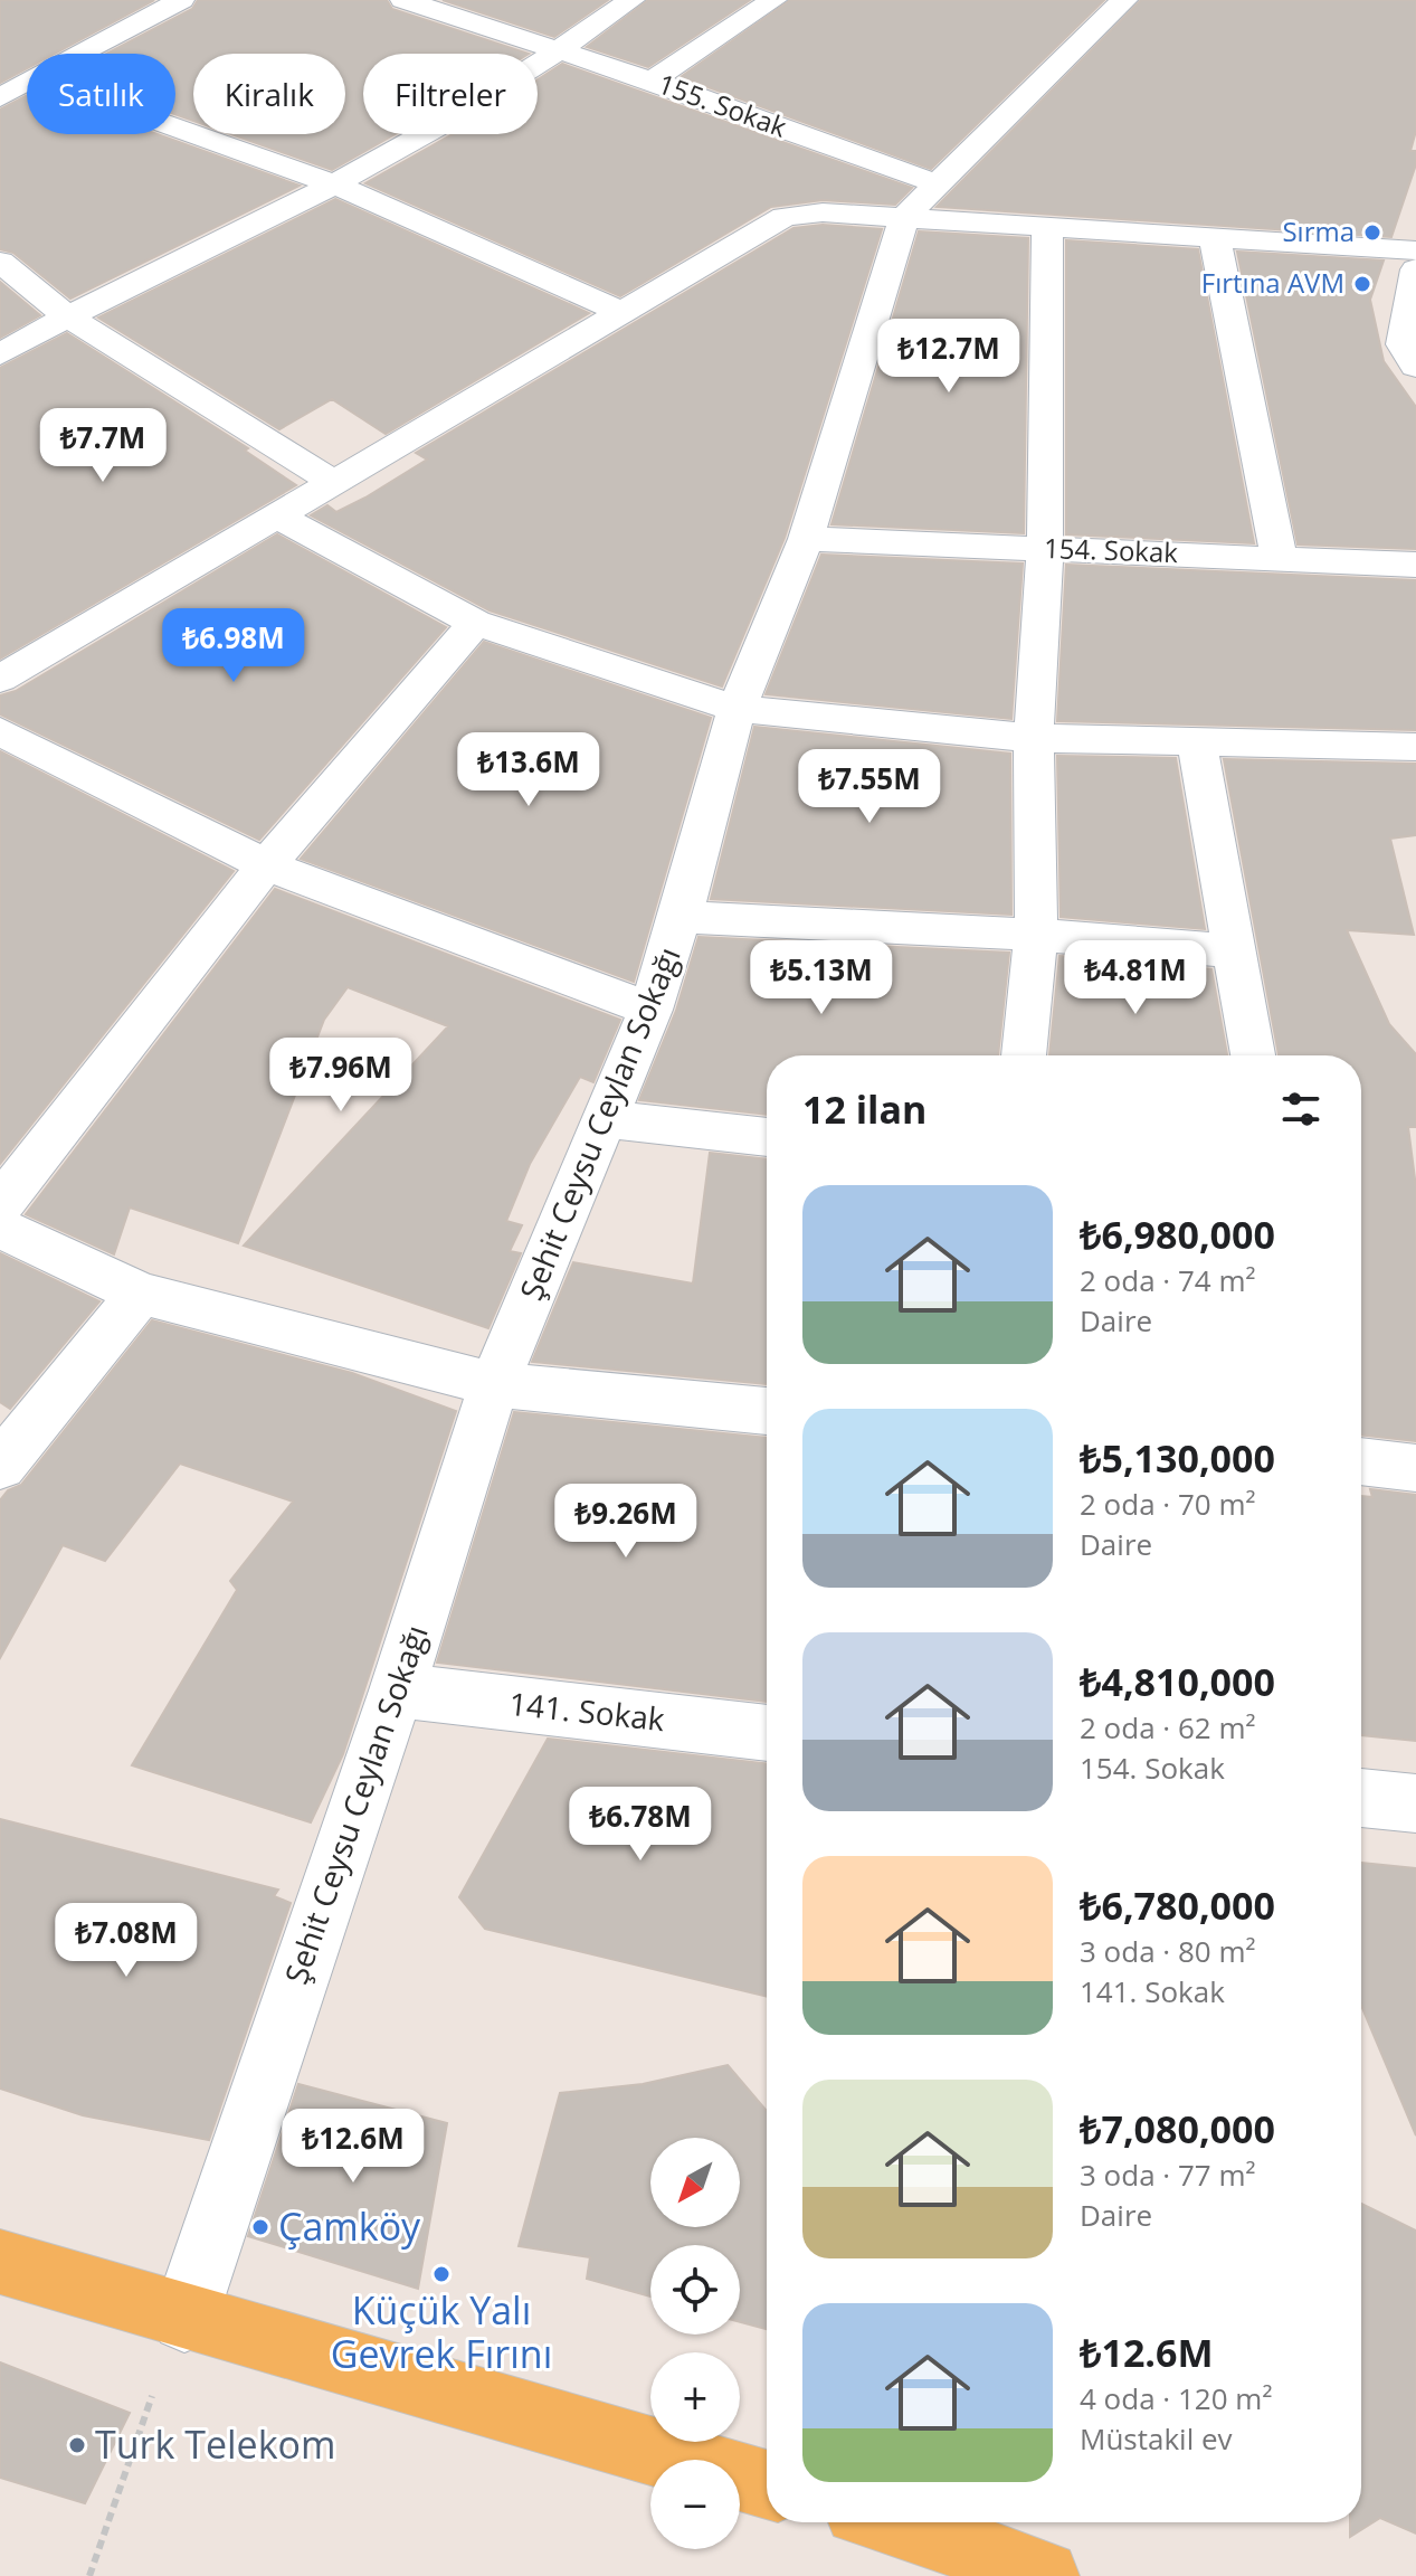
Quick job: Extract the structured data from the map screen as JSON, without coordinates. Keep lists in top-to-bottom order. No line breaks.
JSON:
{"streets":{"street":["155. Sokak","154. Sokak","Şehit Ceysu Ceylan Sokağı","141. Sokak"]},"crossings":[["155. Sokak","Şehit Ceysu Ceylan Sokağı"],["154. Sokak","Şehit Ceysu Ceylan Sokağı"],["Şehit Ceysu Ceylan Sokağı","141. Sokak"]],"places":["Sırma","Fırtına AVM","Çamköy","Küçük Yalı Gevrek Fırını","Turk Telekom"],"north":"bottom left","page":{"chip":["Satılık","Kiralık","Filtreler"],"price":["₺12.7M","₺7.7M","₺6.98M","₺13.6M","₺7.55M","₺5.13M","₺4.81M","₺7.96M","₺9.26M","₺6.78M","₺7.08M","₺12.6M"],"heading":"12 ilan","list":[{"name":"₺6,980,000","note":"2 oda · 74 m² · Daire"},{"name":"₺5,130,000","note":"2 oda · 70 m² · Daire"},{"name":"₺4,810,000","note":"2 oda · 62 m² · 154. Sokak"},{"name":"₺6,780,000","note":"3 oda · 80 m² · 141. Sokak"},{"name":"₺7,080,000","note":"3 oda · 77 m² · Daire"},{"name":"₺12.6M","note":"4 oda · 120 m² · Müstakil ev"}],"map_buttons":["+","−"]}}
